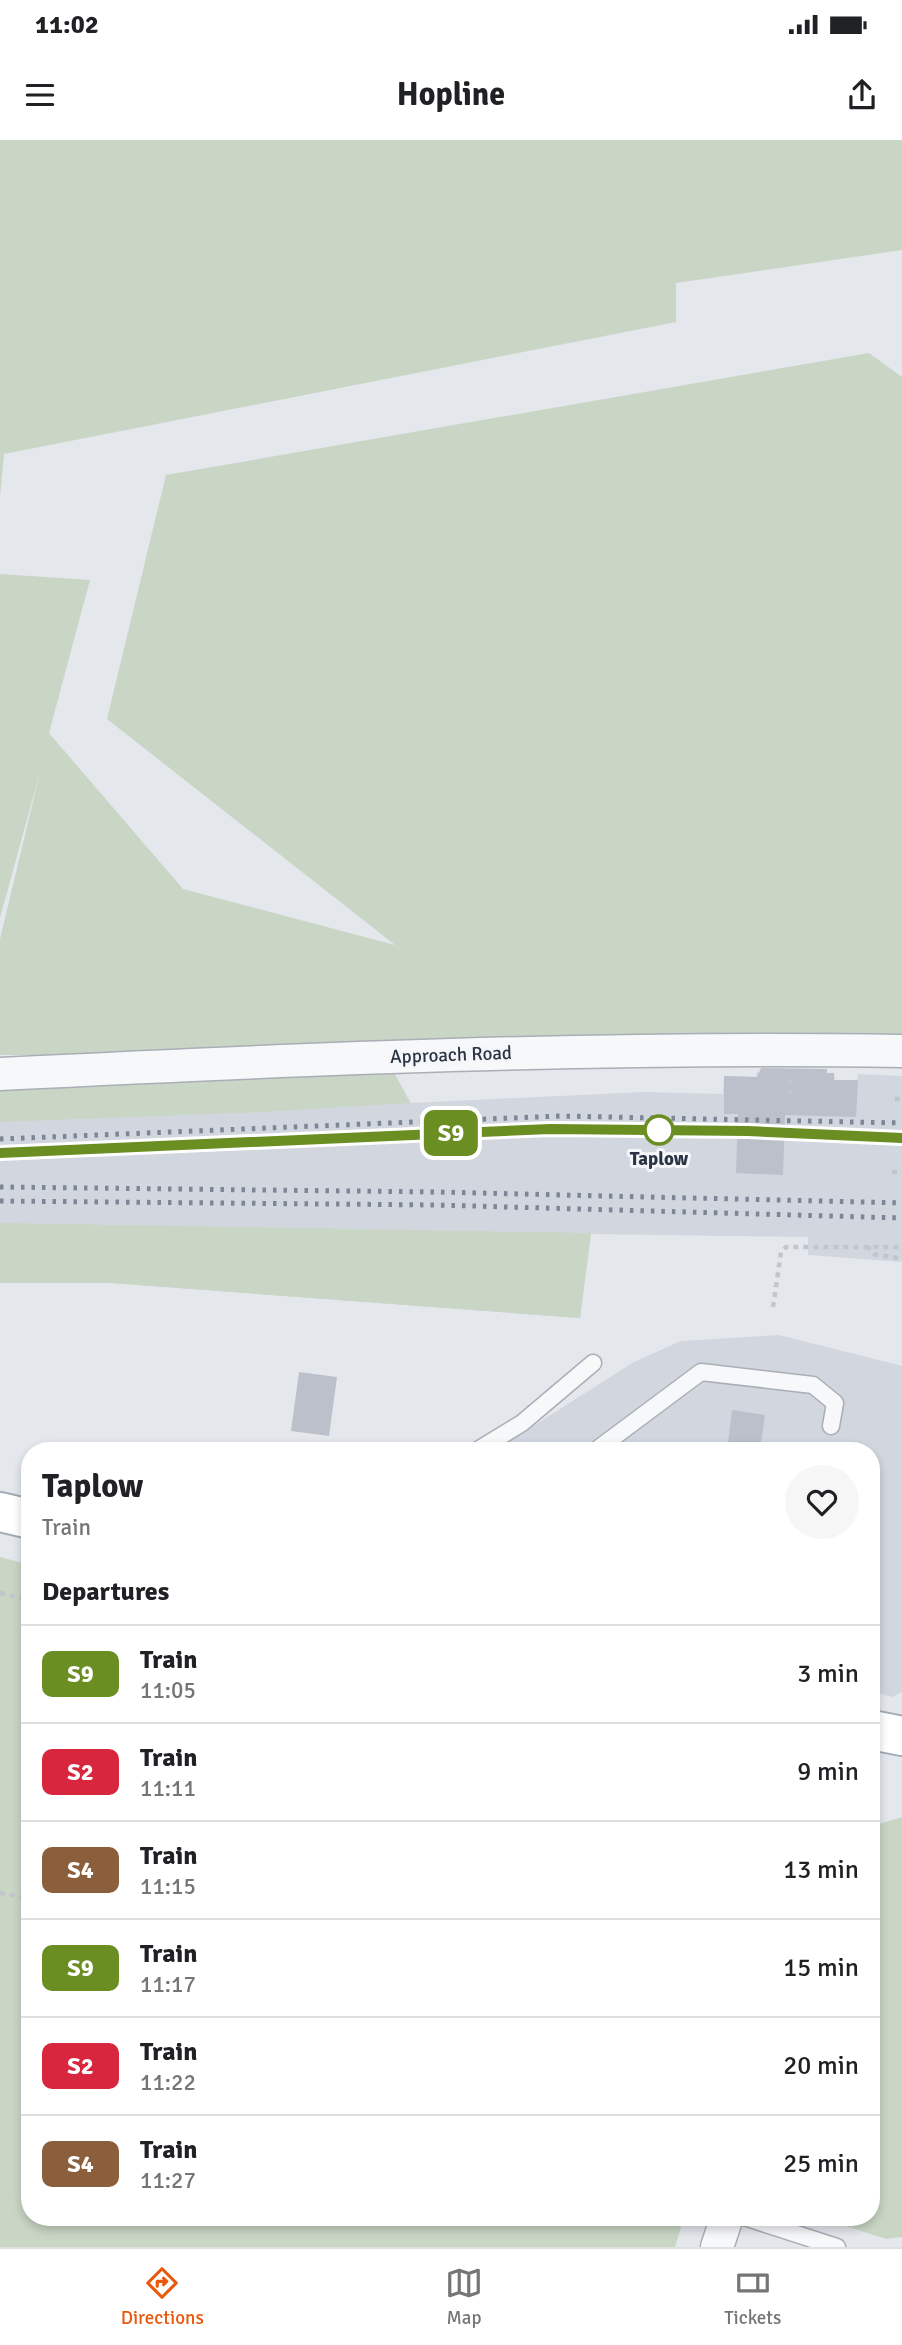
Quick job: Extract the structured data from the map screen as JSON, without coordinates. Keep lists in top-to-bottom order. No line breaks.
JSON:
{"streets":{"street":["Approach Road"]},"places":["Taplow"],"page":{"status":"11:02","header":"Hopline","on_map":"S9","heading":[["Taplow","Train"],"Departures"],"list":[{"mark":"S9","name":"Train","note":"11:05","value":"3 min"},{"mark":"S2","name":"Train","note":"11:11","value":"9 min"},{"mark":"S4","name":"Train","note":"11:15","value":"13 min"},{"mark":"S9","name":"Train","note":"11:17","value":"15 min"},{"mark":"S2","name":"Train","note":"11:22","value":"20 min"},{"mark":"S4","name":"Train","note":"11:27","value":"25 min"}],"tabs":["Directions","Map","Tickets"]}}
